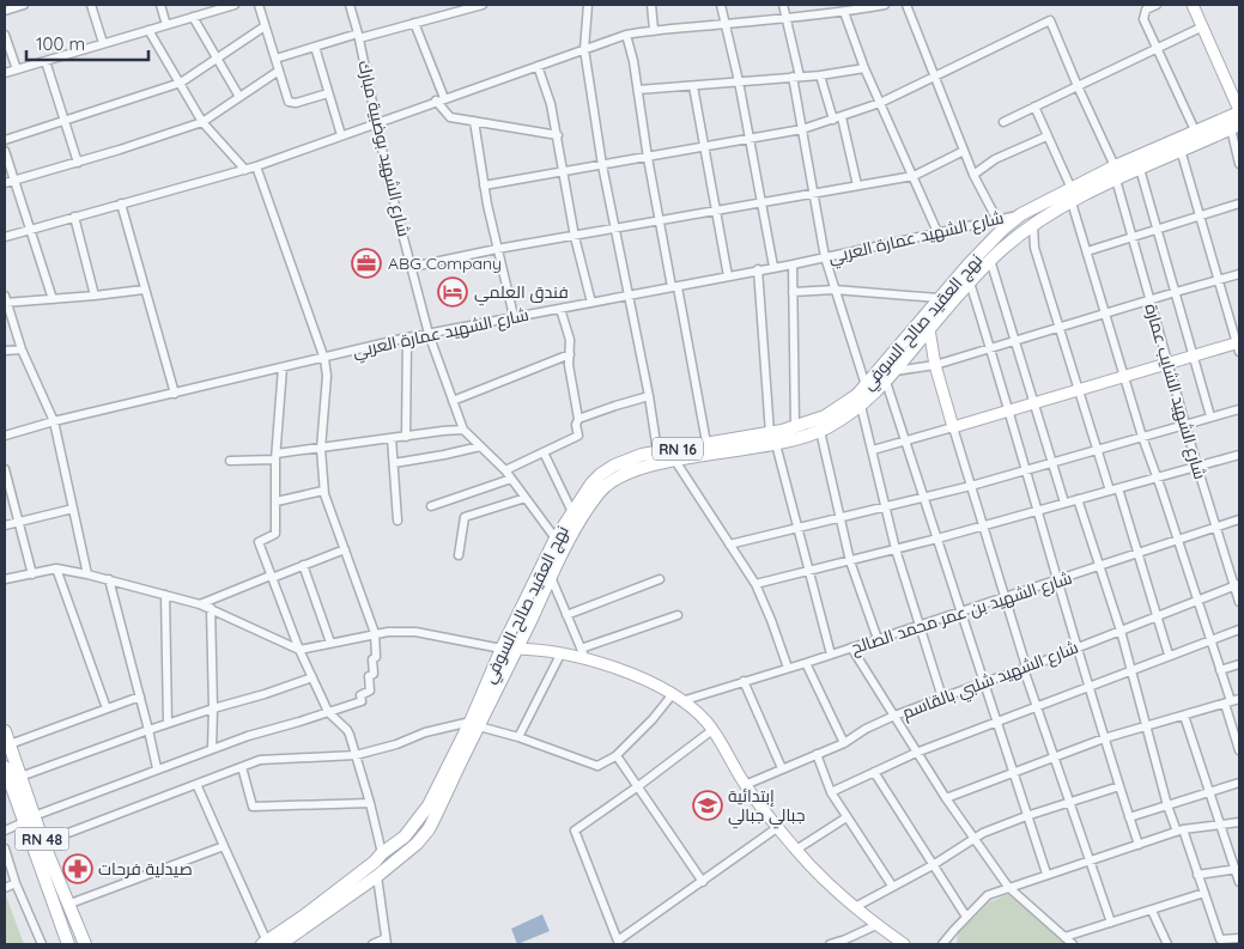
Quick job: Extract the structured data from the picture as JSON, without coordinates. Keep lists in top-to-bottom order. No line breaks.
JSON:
{"streets":{"main road":["نهج العقيد صالح السوفي","RN 16","RN 48"],"street":["شارع الشهيد بوضبية مبارك","شارع الشهيد عمارة العربي","شارع الشهيد الشايب عمارة","شارع الشهيد بن عمر محمد الصالح","شارع الشهيد شلبي بالقاسم"]},"crossings":[["شارع الشهيد بوضبية مبارك","شارع الشهيد عمارة العربي"],["شارع الشهيد بوضبية مبارك","نهج العقيد صالح السوفي"],["شارع الشهيد عمارة العربي","نهج العقيد صالح السوفي"],["نهج العقيد صالح السوفي","شارع الشهيد الشايب عمارة"],["شارع الشهيد الشايب عمارة","شارع الشهيد بن عمر محمد الصالح"],["شارع الشهيد الشايب عمارة","شارع الشهيد شلبي بالقاسم"]],"places":{"office":["ABG Company"],"hotel":["فندق العلمي"],"school or university":["إبتدائية جبالي جبالي"],"pharmacy":["صيدلية فرحات"]},"scale_bar":"100 m"}
